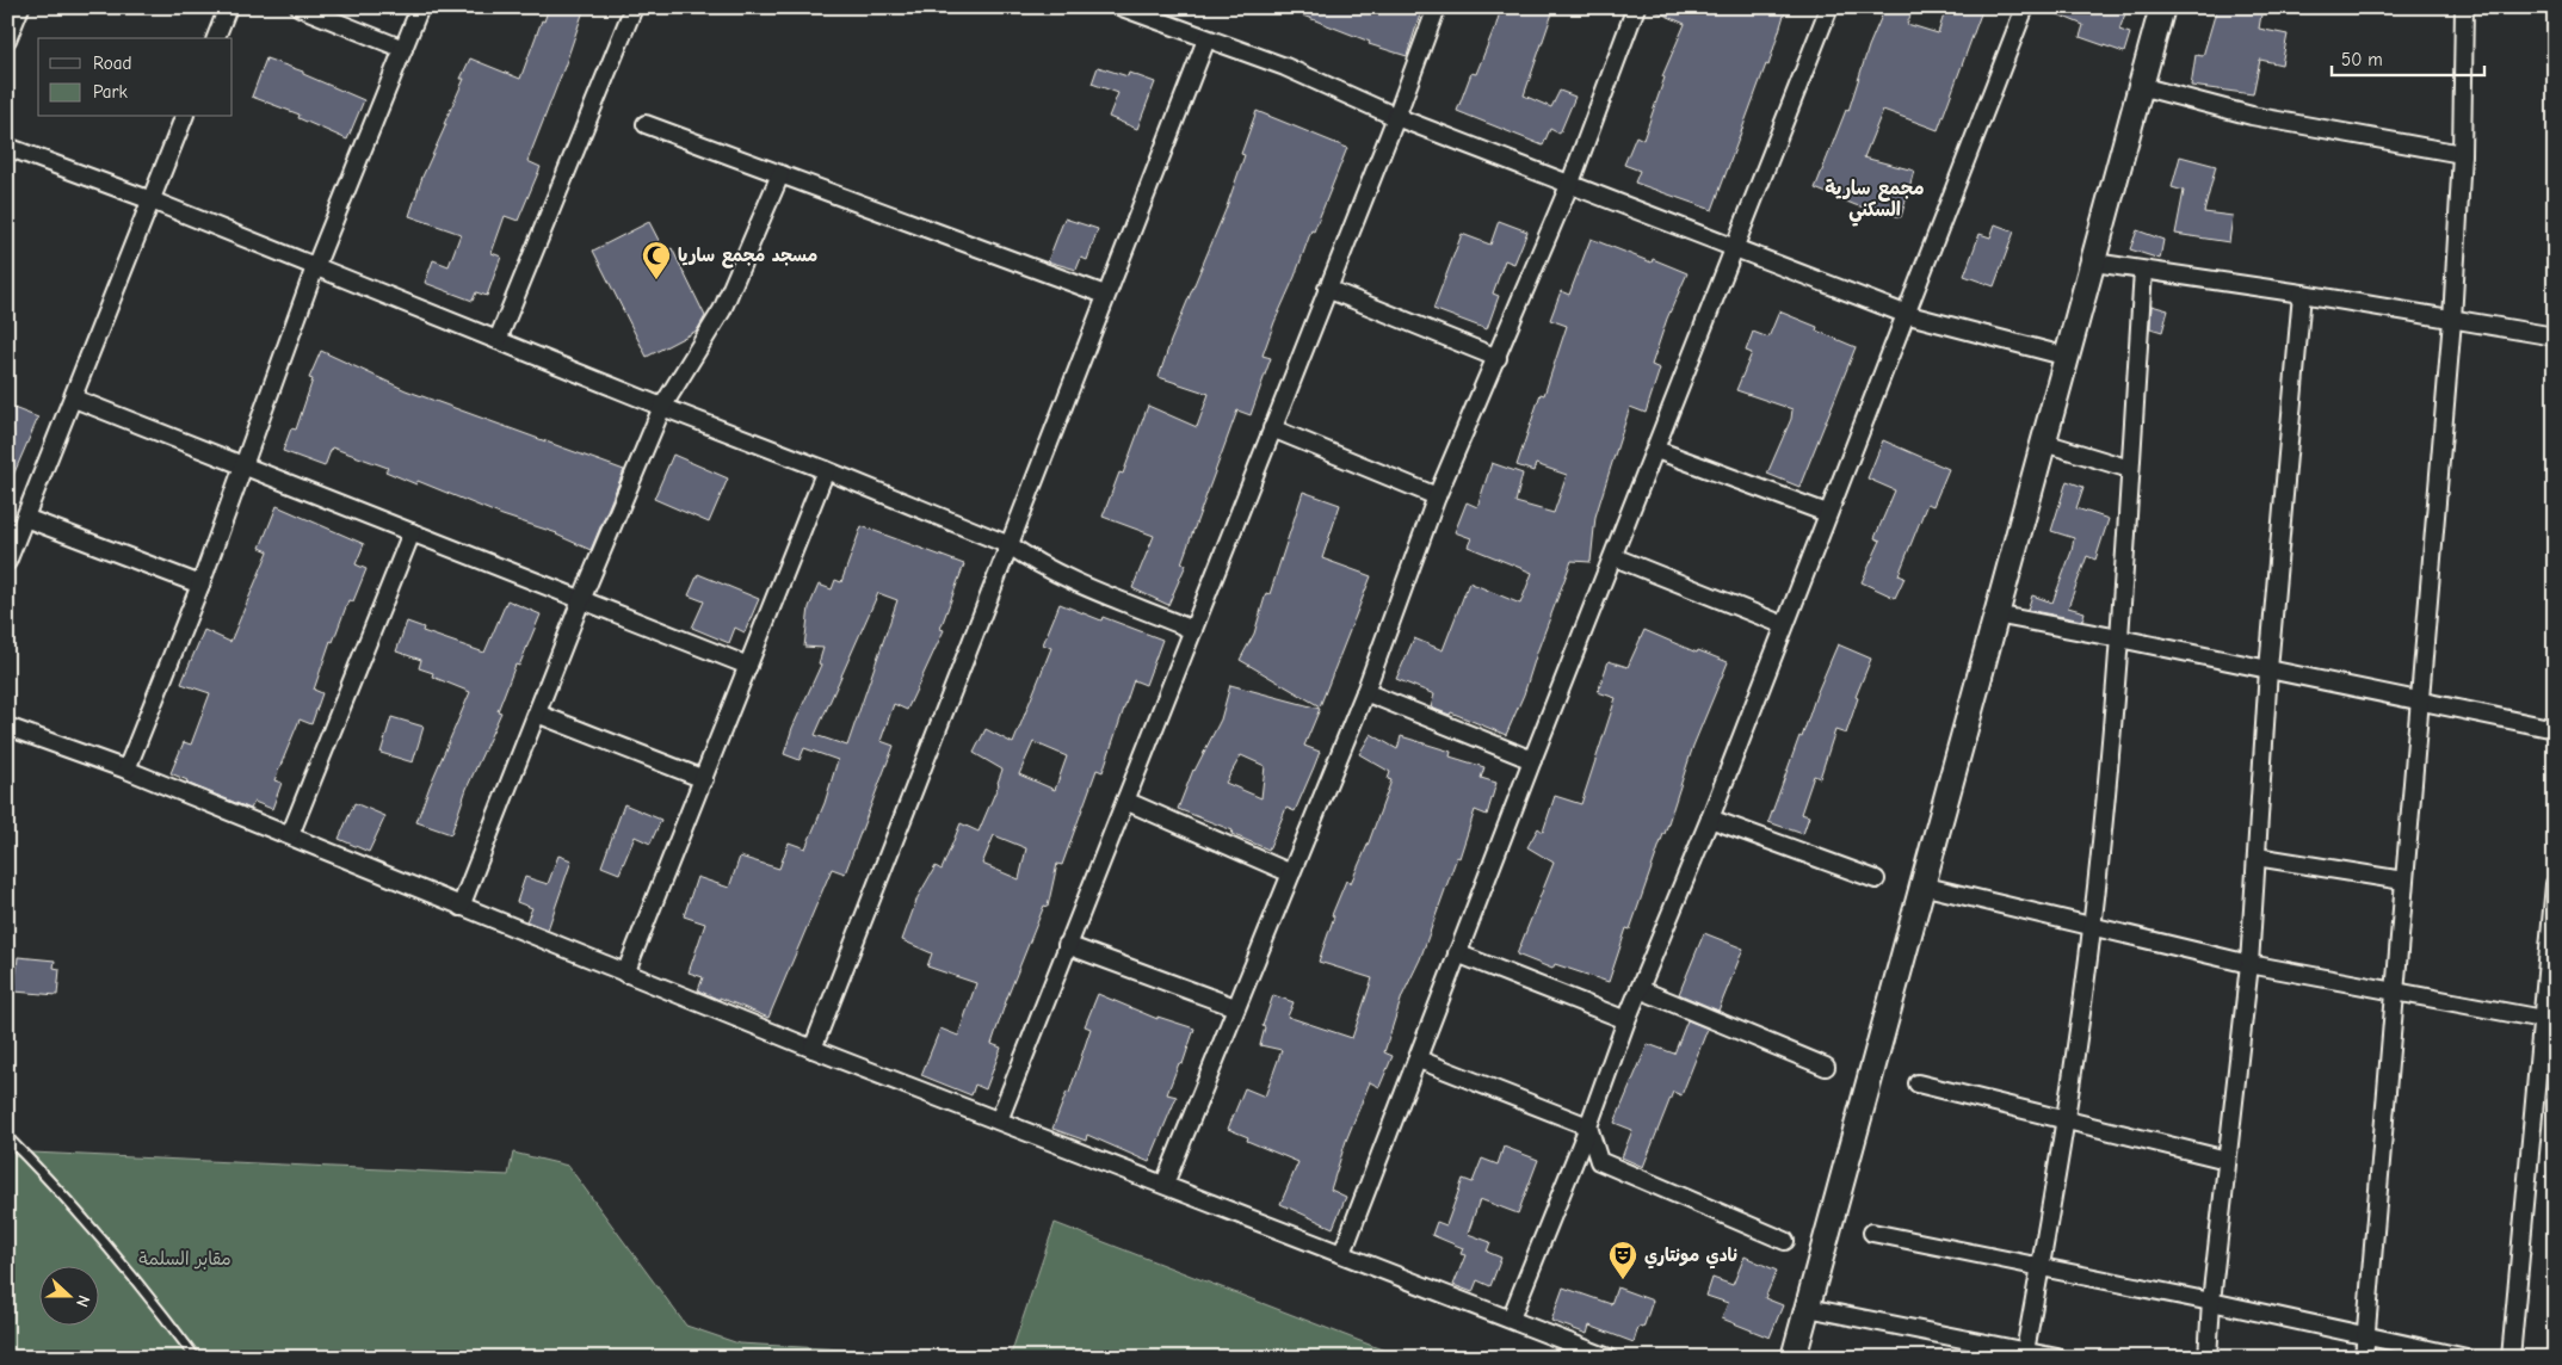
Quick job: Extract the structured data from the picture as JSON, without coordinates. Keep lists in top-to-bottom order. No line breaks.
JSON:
{"districts":["مجمع سارية السكني"],"parks":["مقابر السلمة"],"places":{"mosque":["مسجد مجمع ساريا"],"theatre":["نادي مونتاري"]},"legend":["Road","Park"],"scale_bar":"50 m","north":"right"}
